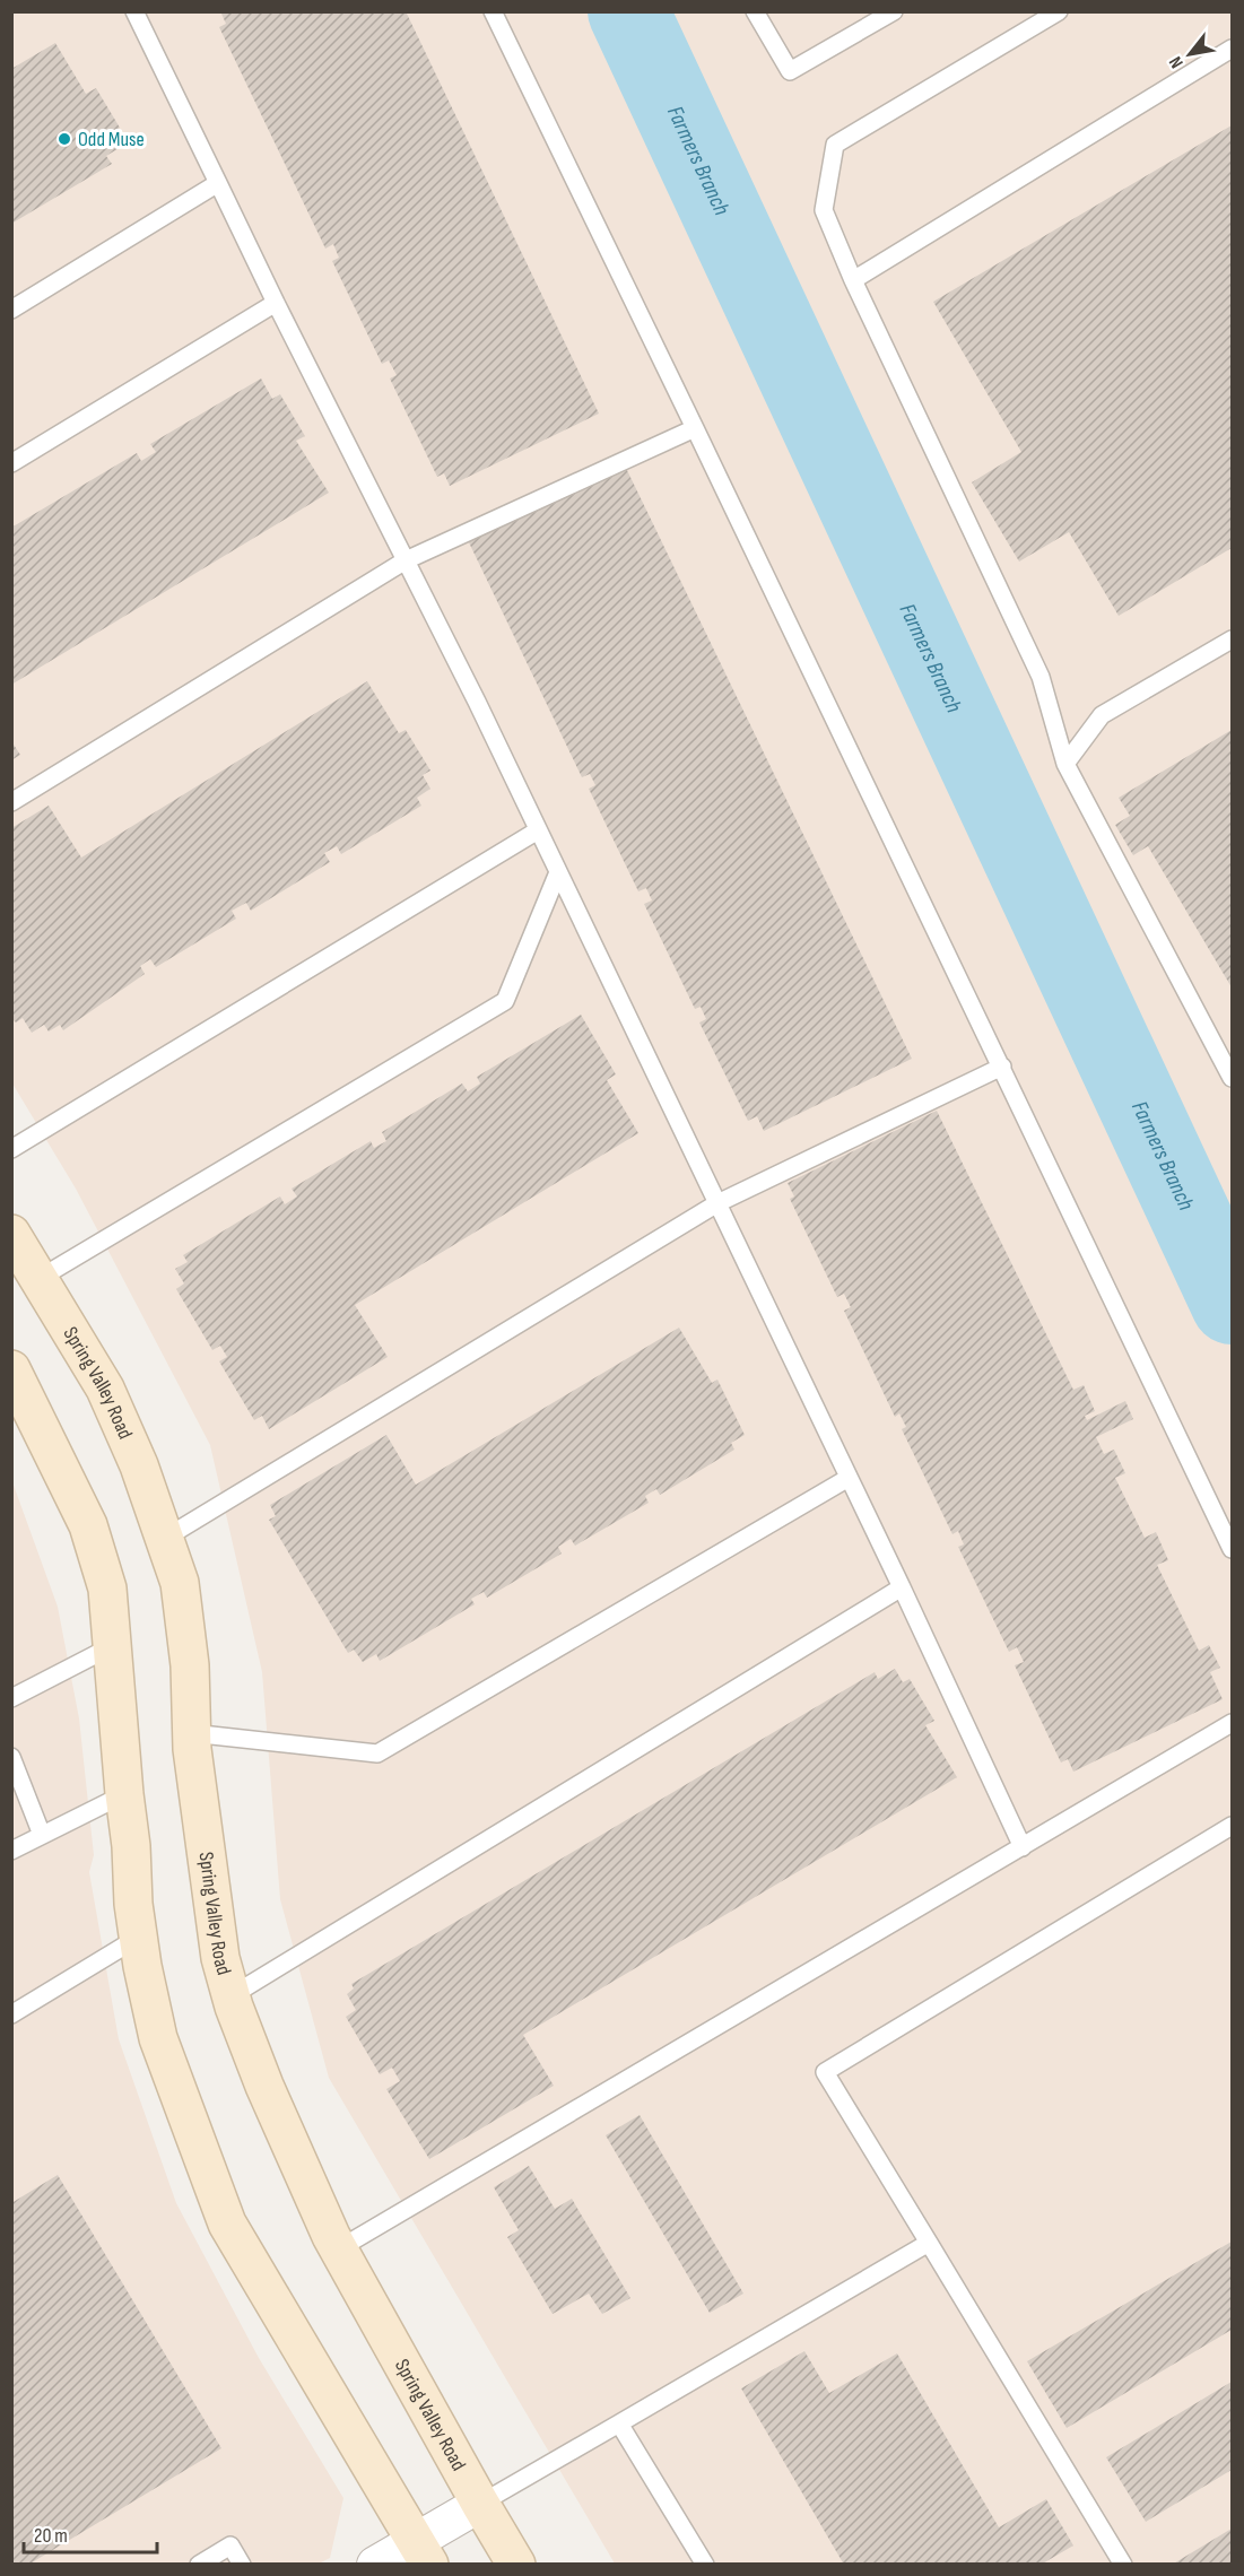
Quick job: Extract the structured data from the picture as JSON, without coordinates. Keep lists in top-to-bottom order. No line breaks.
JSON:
{"streets":{"main road":["Spring Valley Road"]},"water":["Farmers Branch"],"places":["Odd Muse"],"scale_bar":"20 m","north":"bottom left"}
